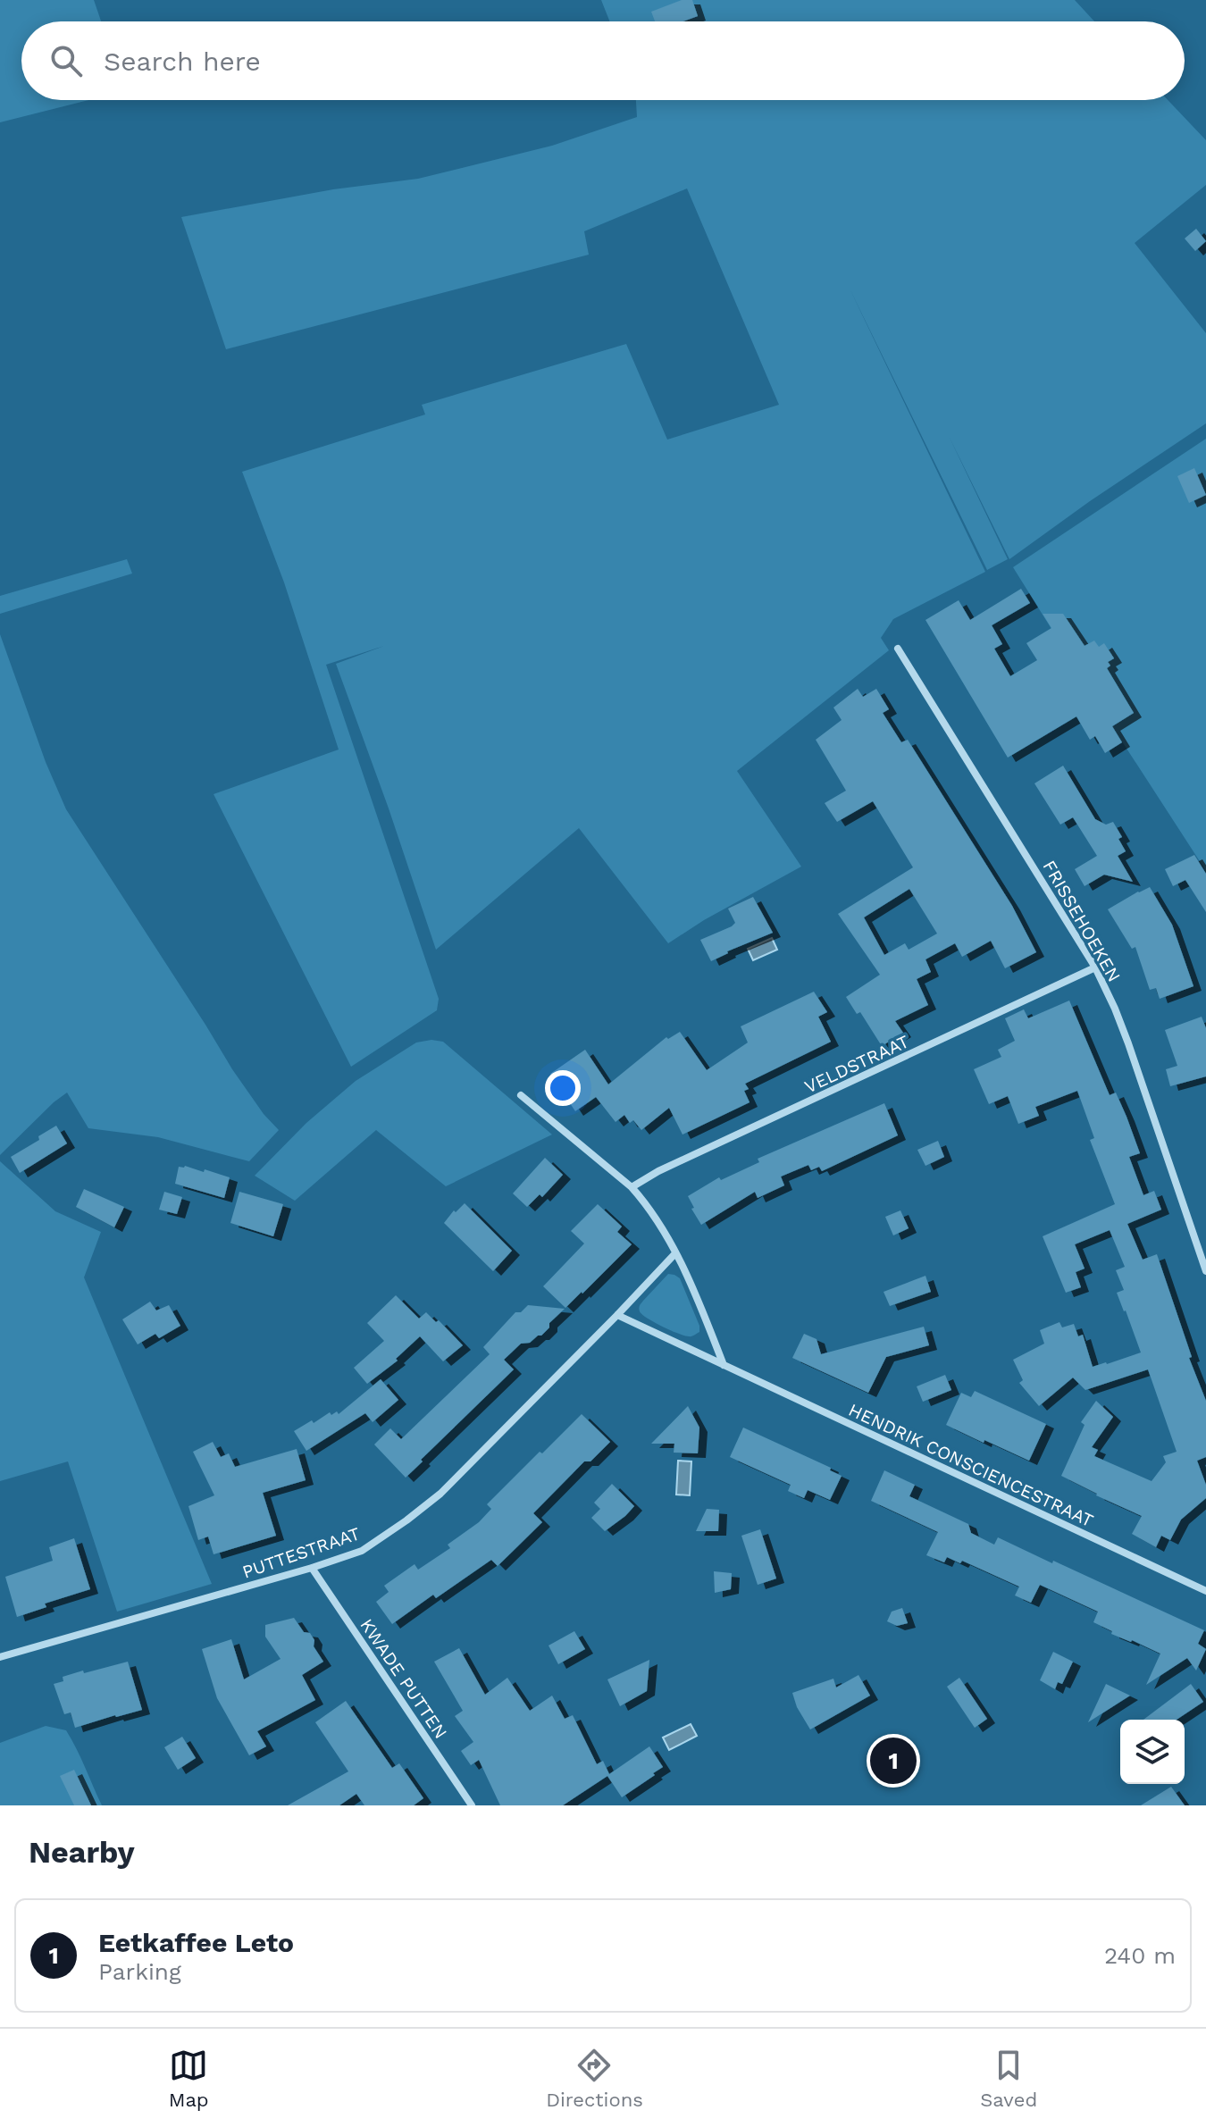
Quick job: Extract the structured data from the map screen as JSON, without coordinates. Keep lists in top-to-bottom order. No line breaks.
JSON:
{"streets":{"street":["FRISSEHOEKEN","VELDSTRAAT","HENDRIK CONSCIENCESTRAAT","PUTTESTRAAT","KWADE PUTTEN"]},"crossings":[["FRISSEHOEKEN","VELDSTRAAT"],["HENDRIK CONSCIENCESTRAAT","PUTTESTRAAT"],["PUTTESTRAAT","KWADE PUTTEN"]],"page":{"search":"Search here","pins":"1","heading":"Nearby","list":[{"mark":"1","name":"Eetkaffee Leto","note":"Parking","value":"240 m"}],"nav":["Map","Directions","Saved"]}}
